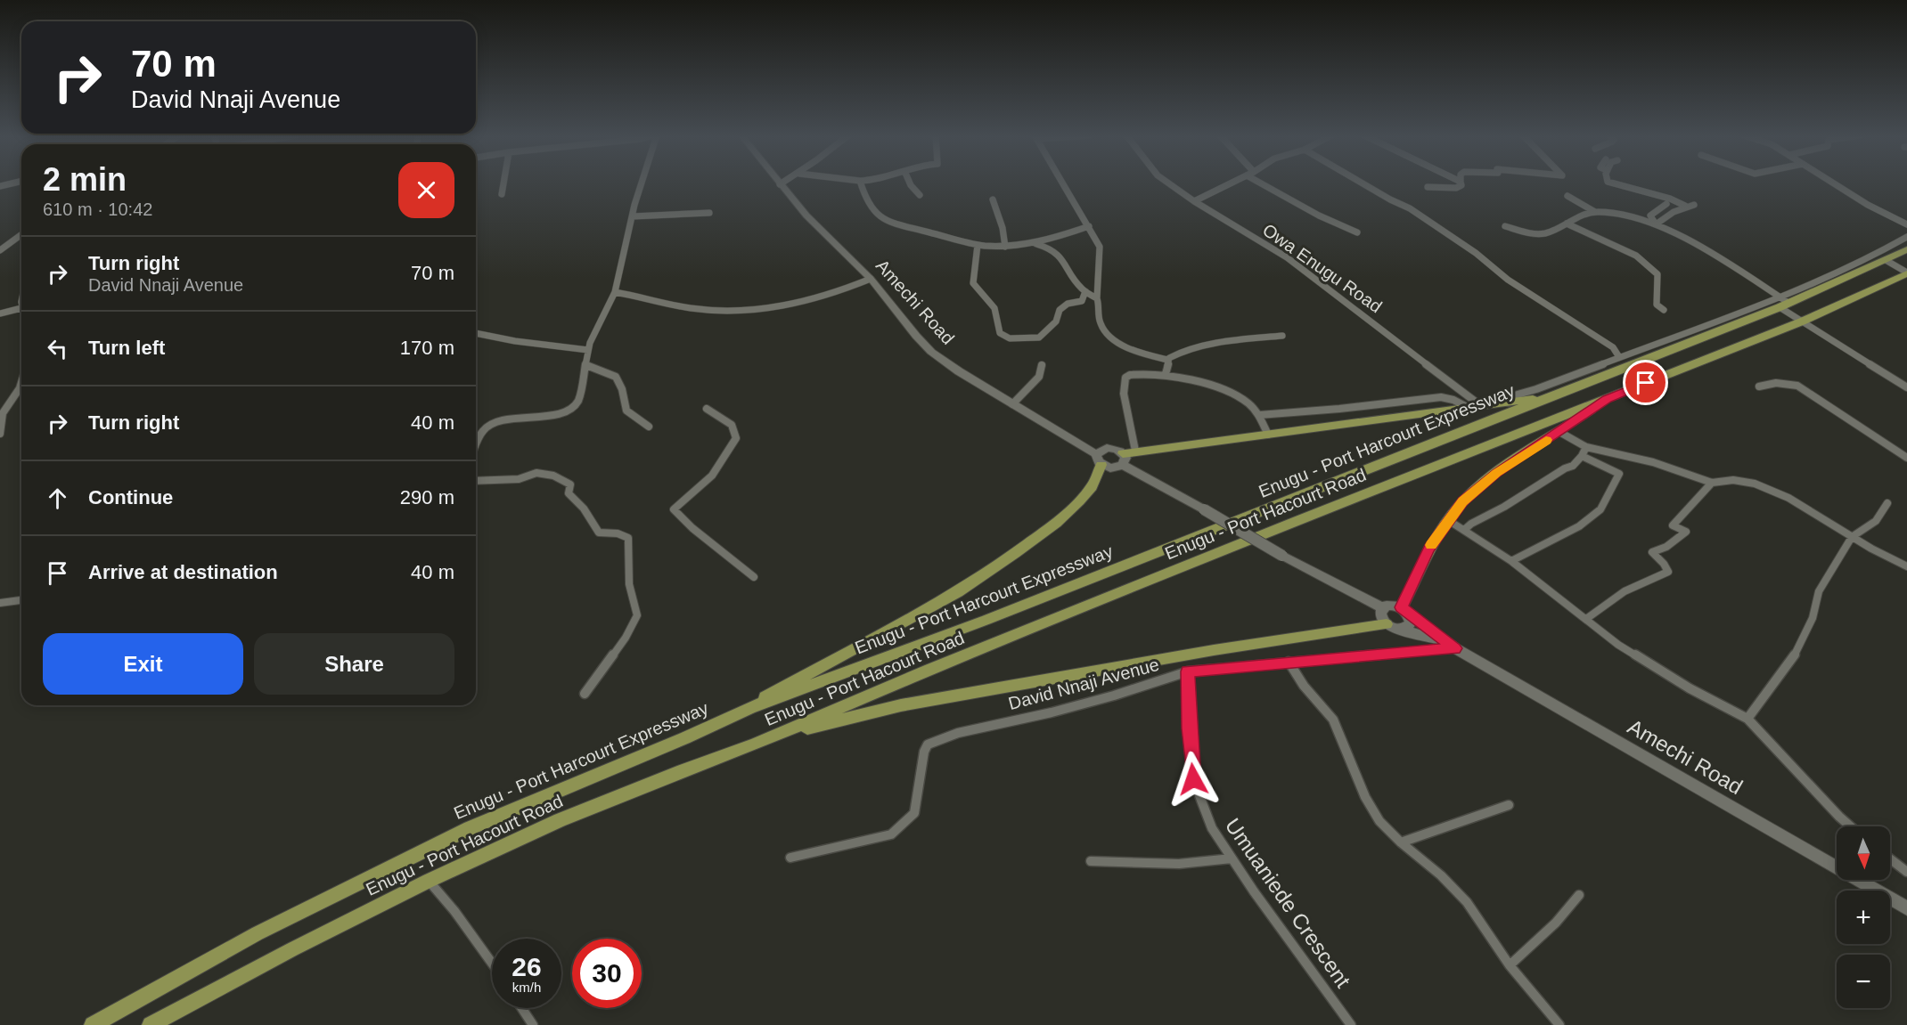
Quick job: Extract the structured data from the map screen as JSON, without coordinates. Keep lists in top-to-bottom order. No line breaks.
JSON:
{"streets":{"highway":["Enugu - Port Harcourt Expressway","Enugu - Port Hacourt Road"],"main road":["Amechi Road"],"street":["Owa Enugu Road","David Nnaji Avenue","Umuaniede Crescent"]},"crossings":[["Amechi Road","David Nnaji Avenue"],["David Nnaji Avenue","Umuaniede Crescent"]],"north":"bottom","page":{"turn":["70 m","David Nnaji Avenue"],"heading":["2 min","610 m · 10:42"],"list":[{"name":"Turn right","note":"David Nnaji Avenue","value":"70 m"},{"name":"Turn left","value":"170 m"},{"name":"Turn right","value":"40 m"},{"name":"Continue","value":"290 m"},{"name":"Arrive at destination","value":"40 m"}],"buttons":["Exit","Share"],"map_buttons":["+","−"],"speed":"26 km/h","limit":"30"}}
